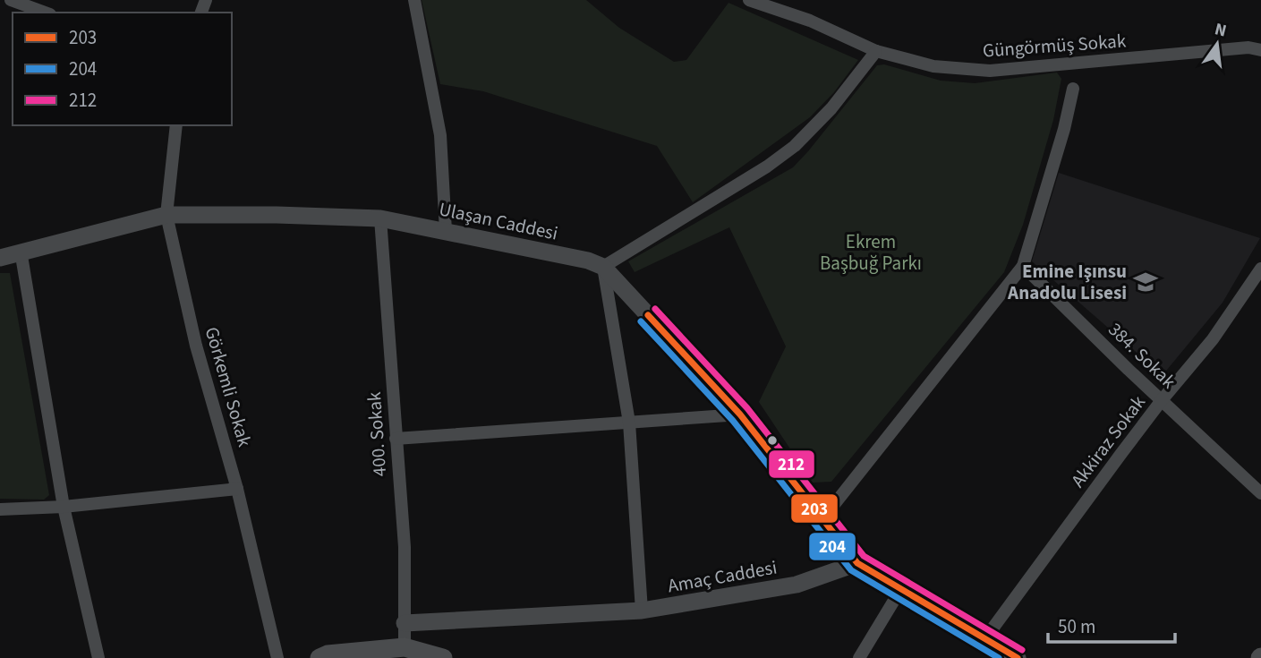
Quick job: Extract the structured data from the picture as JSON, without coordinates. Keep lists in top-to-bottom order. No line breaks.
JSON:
{"streets":{"street":["Güngörmüş Sokak","Ulaşan Caddesi","384. Sokak","Görkemli Sokak","400. Sokak","Akkiraz Sokak","Amaç Caddesi"]},"crossings":[["Ulaşan Caddesi","Görkemli Sokak"],["Ulaşan Caddesi","400. Sokak"],["Ulaşan Caddesi","Amaç Caddesi"],["384. Sokak","Akkiraz Sokak"],["400. Sokak","Amaç Caddesi"]],"parks":["Ekrem Başbuğ Parkı"],"places":{"school or university":["Emine Işınsu Anadolu Lisesi"]},"lines":["transit line 212","transit line 203","transit line 204"],"legend":["203","204","212"],"scale_bar":"50 m","north":"top"}
